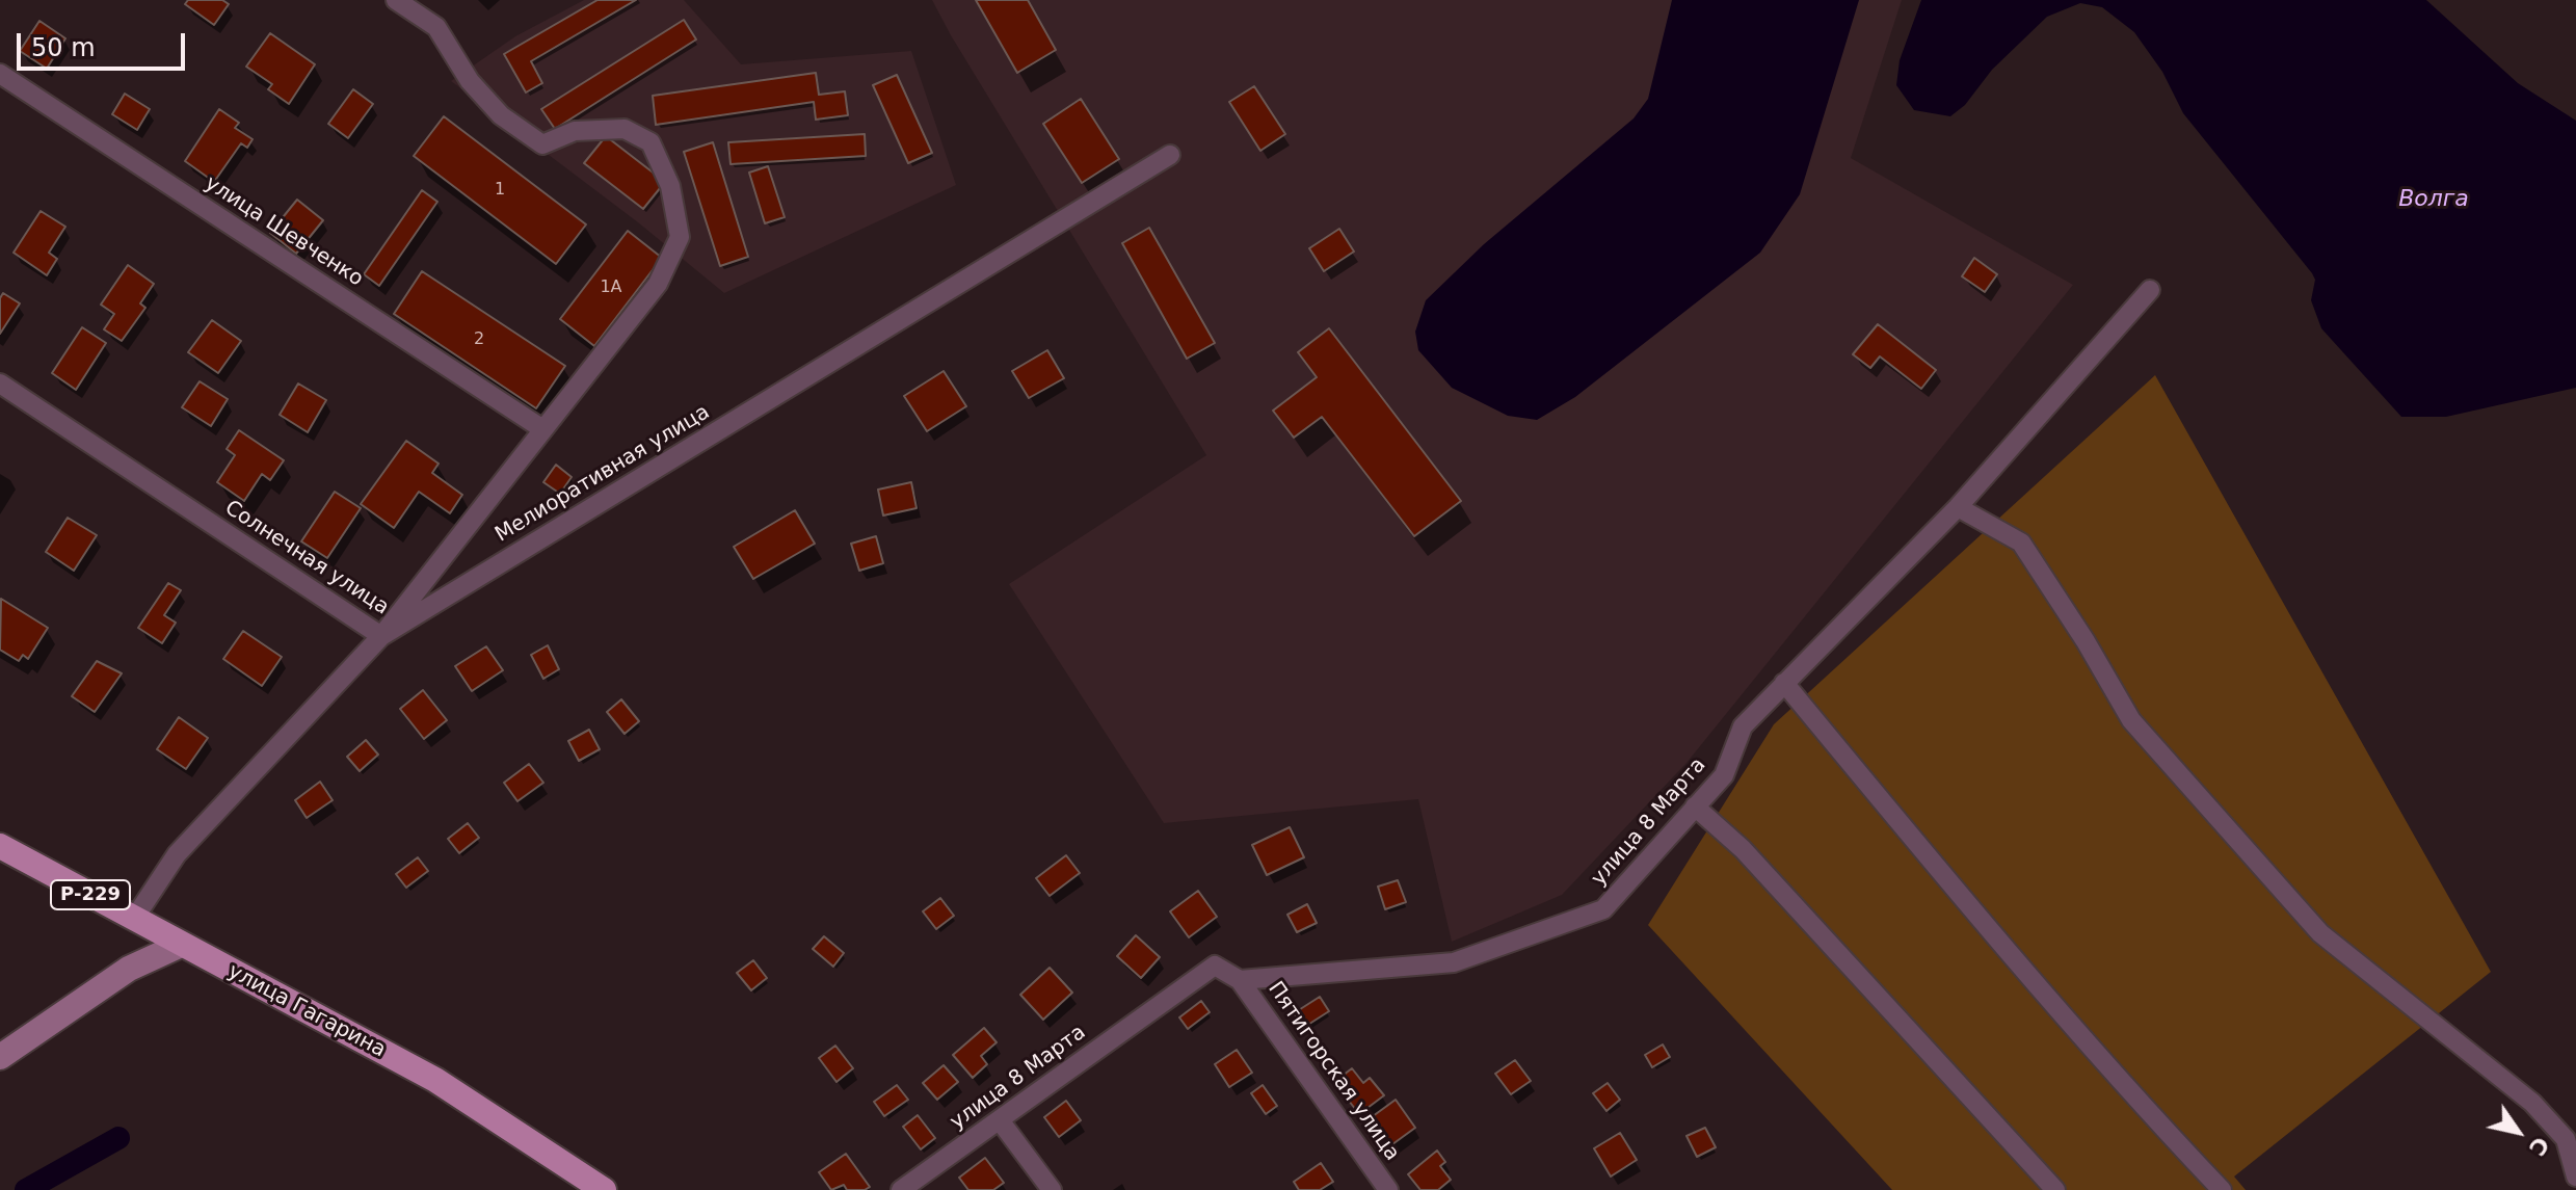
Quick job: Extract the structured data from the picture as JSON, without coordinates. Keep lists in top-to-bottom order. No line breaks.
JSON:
{"streets":{"main road":["Р-229","улица Гагарина"],"street":["улица Шевченко","Мелиоративная улица","Солнечная улица","улица 8 Марта","Пятигорская улица"]},"crossings":[["улица Шевченко","Солнечная улица"],["Мелиоративная улица","Солнечная улица"],["Мелиоративная улица","улица Гагарина"],["улица 8 Марта","Пятигорская улица"]],"water":["Волга"],"house_numbers":["1","1А","2"],"scale_bar":"50 m","north":"bottom right"}
